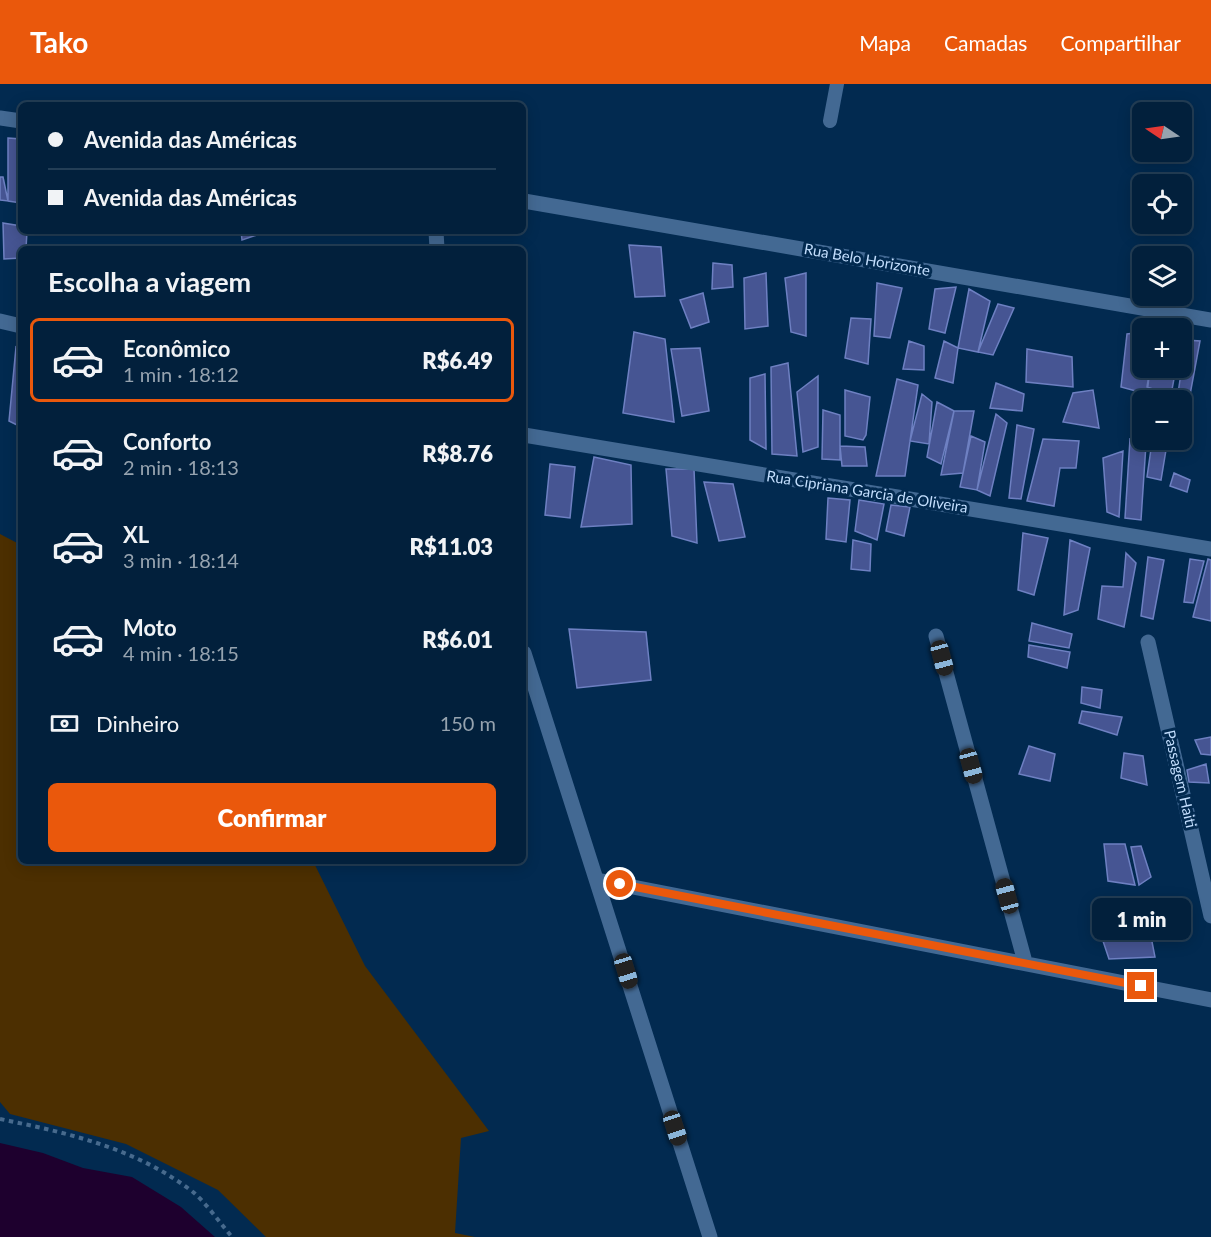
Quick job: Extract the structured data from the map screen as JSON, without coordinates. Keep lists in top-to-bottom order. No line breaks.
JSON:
{"streets":{"street":["Rua Belo Horizonte","Rua Cipriana Garcia de Oliveira","Passagem Haiti"]},"north":"left","page":{"header":"Tako","nav":["Mapa","Camadas","Compartilhar"],"map_buttons":["+","−"],"banner":["Avenida das Américas","Avenida das Américas"],"heading":"Escolha a viagem","list":[{"name":"Econômico","note":"1 min · 18:12","value":"R$6.49"},{"name":"Conforto","note":"2 min · 18:13","value":"R$8.76"},{"name":"XL","note":"3 min · 18:14","value":"R$11.03"},{"name":"Moto","note":"4 min · 18:15","value":"R$6.01"}],"pay":["Dinheiro","150 m"],"buttons":"Confirmar","bubble":"1 min"}}
